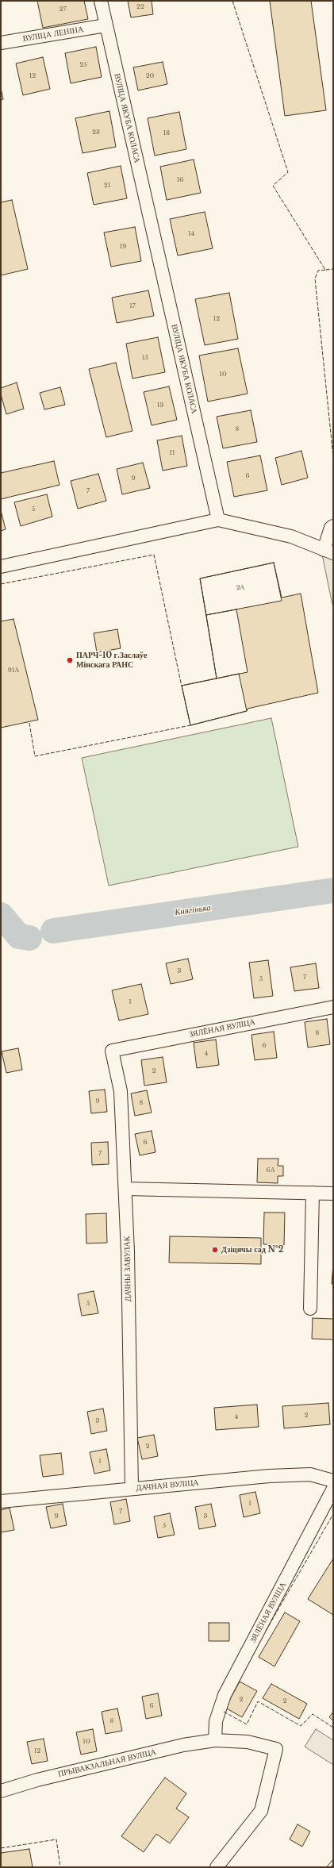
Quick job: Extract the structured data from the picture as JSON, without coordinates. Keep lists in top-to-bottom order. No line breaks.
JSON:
{"streets":{"street":["ВУЛІЦА ЛЕНІНА","ВУЛІЦА ЯКУБА КОЛАСА","ЗЯЛЁНАЯ ВУЛІЦА","ДАЧНЫ ЗАВУЛАК","ДАЧНАЯ ВУЛІЦА","ПРЫВАКЗАЛЬНАЯ ВУЛІЦА"]},"crossings":[["ВУЛІЦА ЛЕНІНА","ВУЛІЦА ЯКУБА КОЛАСА"],["ЗЯЛЁНАЯ ВУЛІЦА","ДАЧНЫ ЗАВУЛАК"],["ЗЯЛЁНАЯ ВУЛІЦА","ПРЫВАКЗАЛЬНАЯ ВУЛІЦА"],["ДАЧНЫ ЗАВУЛАК","ДАЧНАЯ ВУЛІЦА"]],"water":["Княгінька"],"places":["ПАРЧ-10 г.Заслаўе Мінскага РАНС","Дзіцячы сад №2"],"house_numbers":["22","27","25","12","20","23","18","16","21","14","19","17","12","15","10","13","8","11","6","9","7","5","2А","91А","3","7","5","1","8","6","4","2","9","8","6","7","6А","5","2","4","3","2","1","1","7","9","3","5","2","2","6","8","10","12"]}
